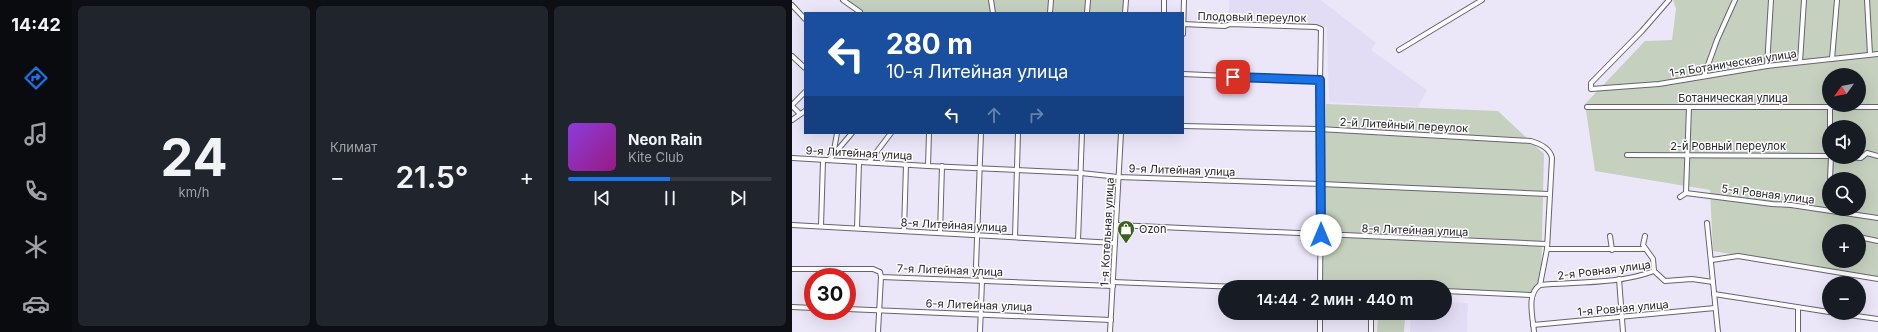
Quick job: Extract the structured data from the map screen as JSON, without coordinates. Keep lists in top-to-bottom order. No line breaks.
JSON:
{"streets":{"street":["Плодовый переулок","1-я Ботаническая улица","Ботаническая улица","2-й Литейный переулок","2-й Ровный переулок","9-я Литейная улица","5-я Ровная улица","8-я Литейная улица","1-я Котельная улица","7-я Литейная улица","2-я Ровная улица","6-я Литейная улица","1-я Ровная улица"]},"crossings":[["2-й Литейный переулок","9-я Литейная улица"],["9-я Литейная улица","1-я Котельная улица"],["8-я Литейная улица","1-я Котельная улица"],["8-я Литейная улица","2-я Ровная улица"],["1-я Котельная улица","7-я Литейная улица"],["1-я Котельная улица","6-я Литейная улица"]],"places":{"shop":["Ozon"]},"north":"bottom left","page":{"tabs":"14:42","tile":[["24","km/h"],"Климат"],"turn":["280 m","10-я Литейная улица"],"map_buttons":["+","−"],"song":["Neon Rain","Kite Club"],"heat":["−","21.5°","+"],"limit":"30","trip":"14:44 · 2 мин · 440 m"}}
